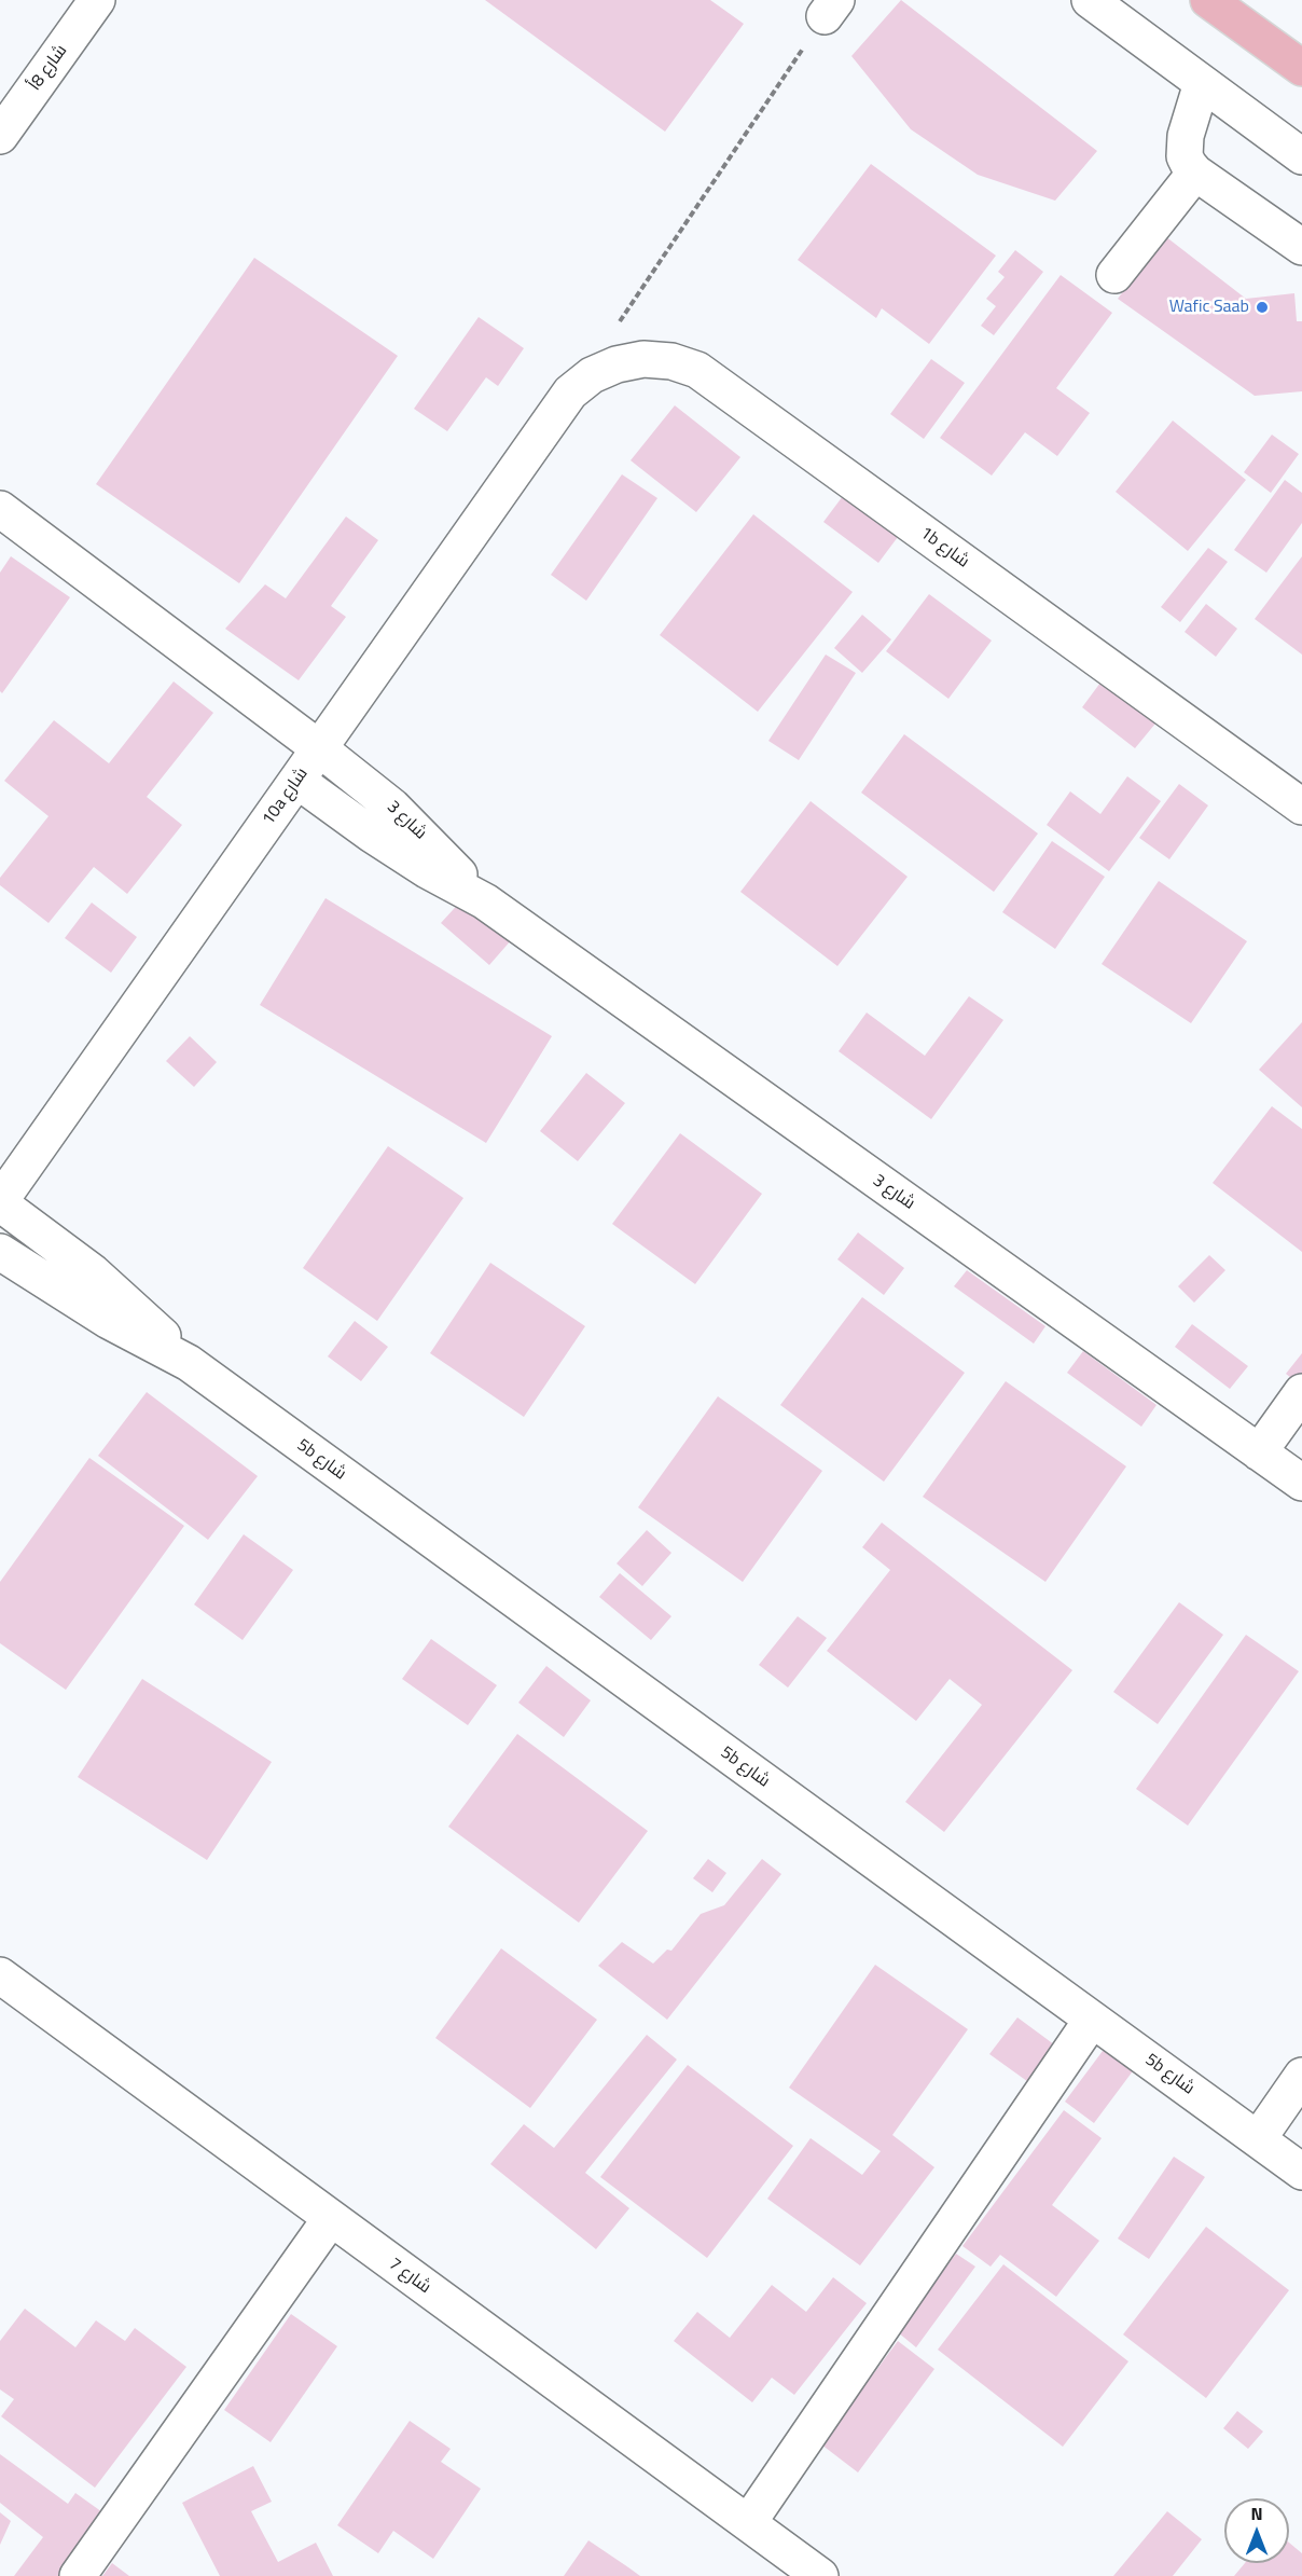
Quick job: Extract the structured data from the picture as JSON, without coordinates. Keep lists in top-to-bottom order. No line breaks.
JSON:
{"streets":{"street":["شارع 8أ","1b شارع","10a شارع","شارع 3","5b شارع","شارع 7"]},"crossings":[["1b شارع","10a شارع"],["10a شارع","شارع 3"],["10a شارع","5b شارع"]],"places":["Wafic Saab"],"north":"top"}
